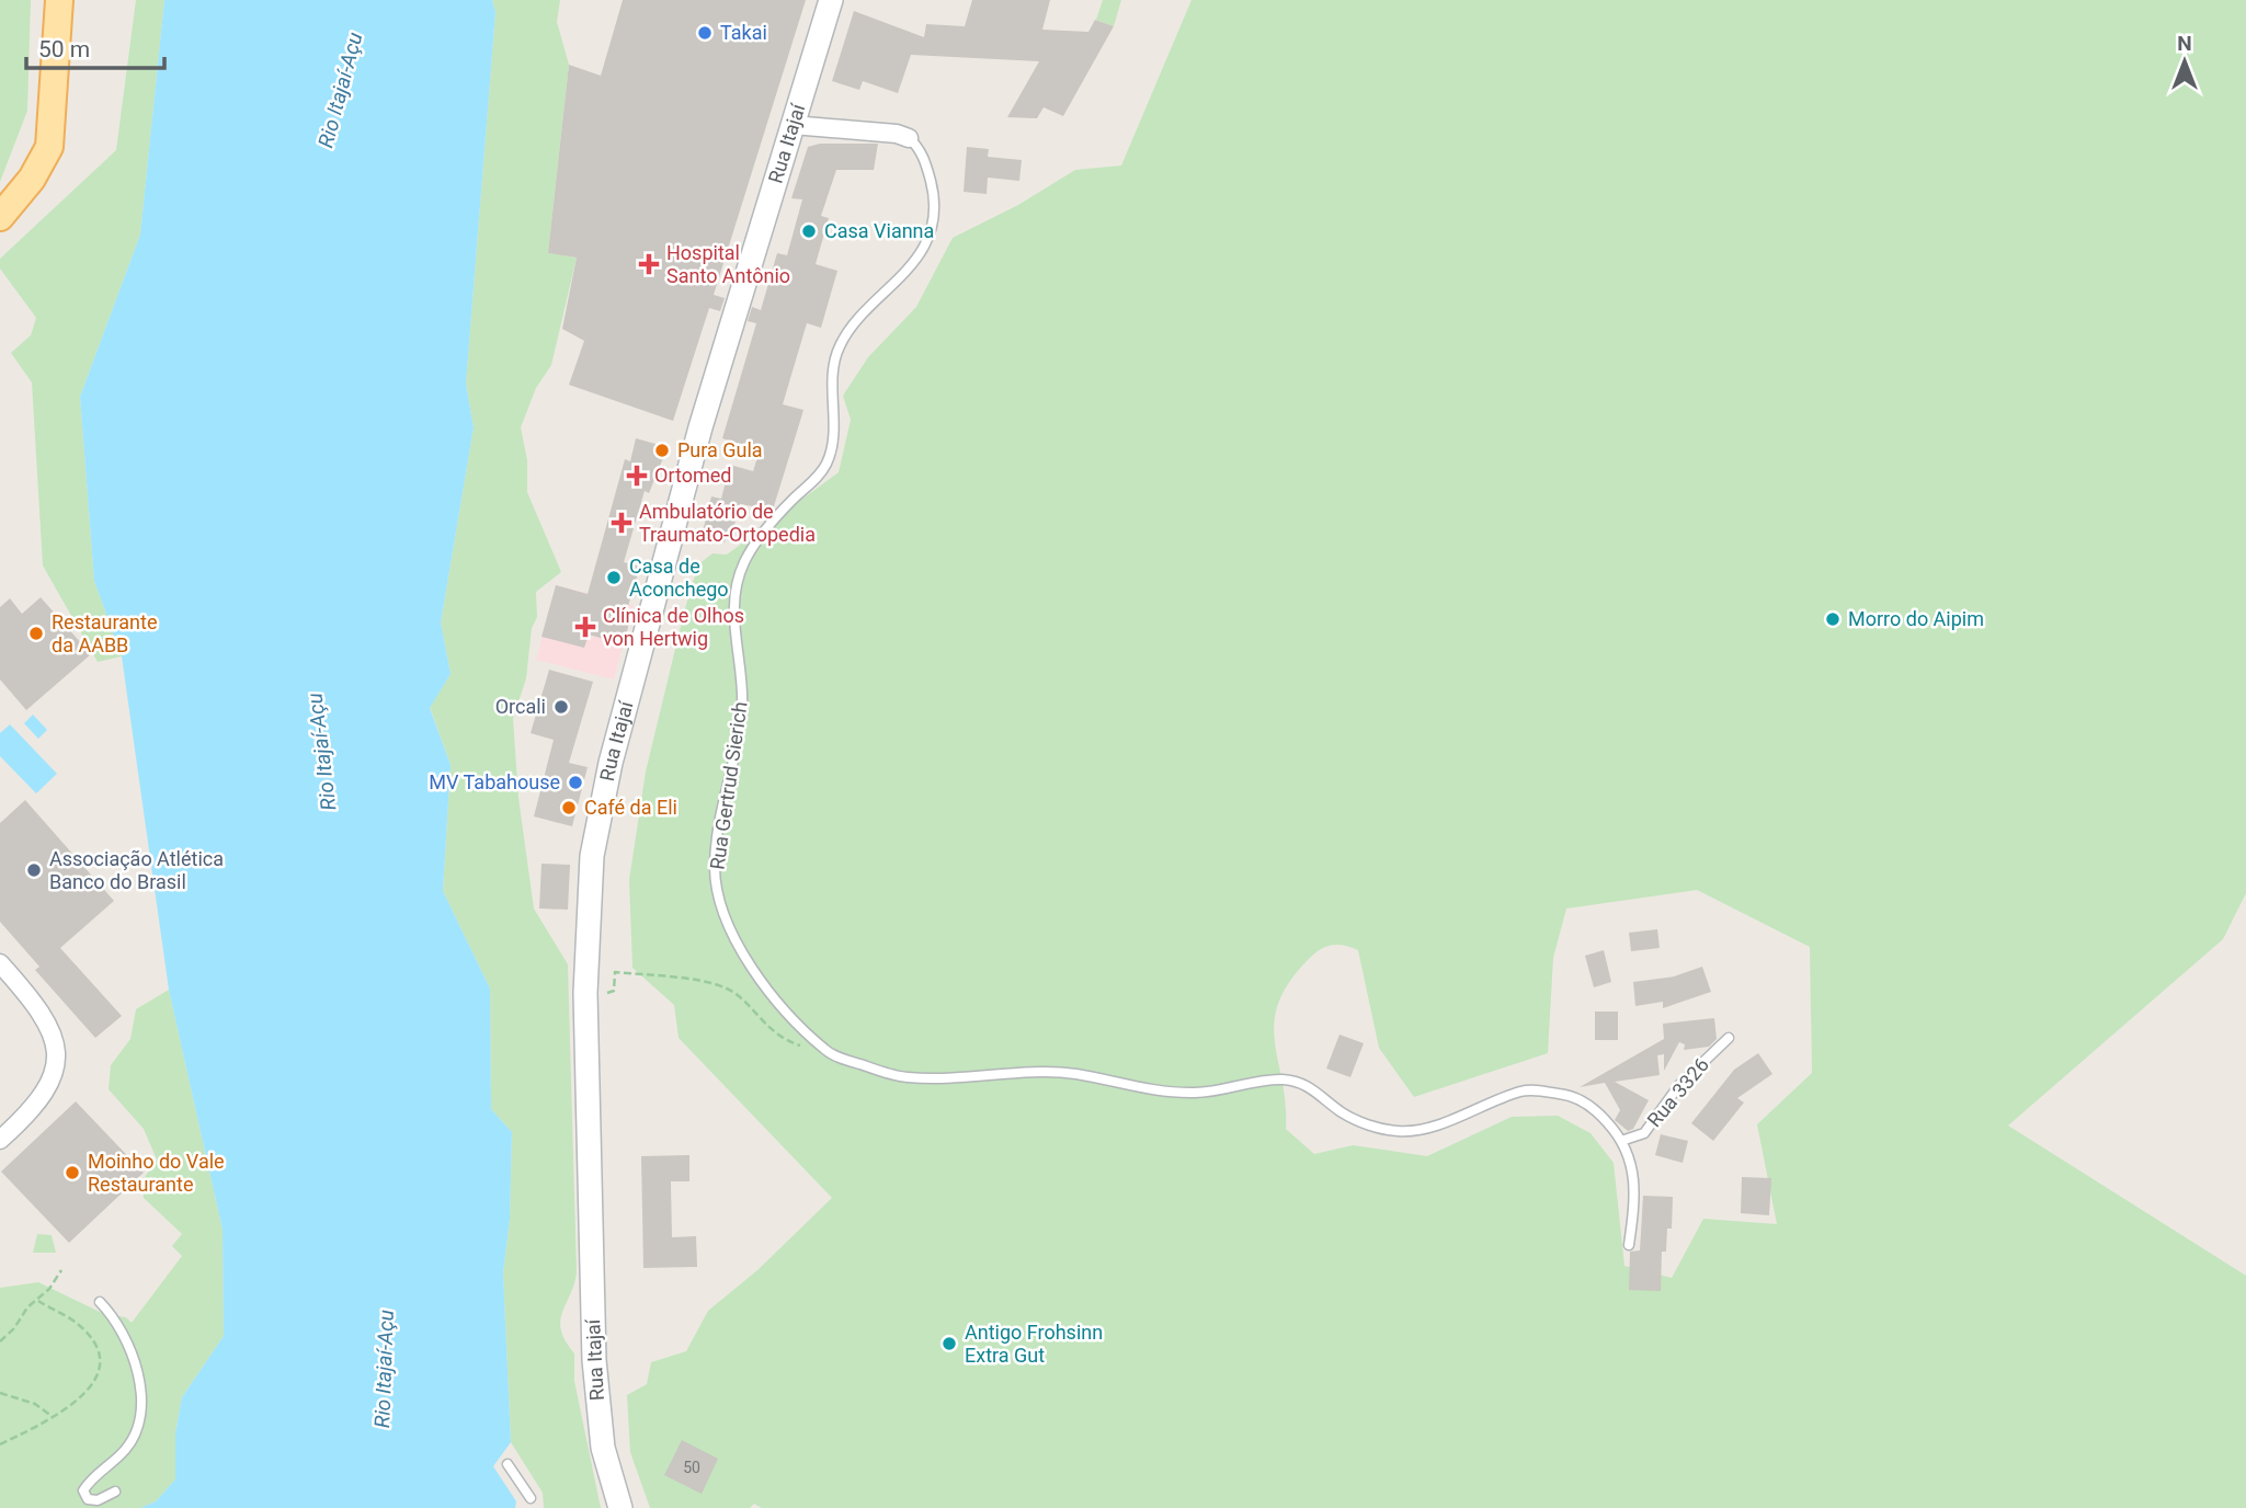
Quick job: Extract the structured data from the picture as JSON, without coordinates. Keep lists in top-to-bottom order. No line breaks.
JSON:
{"streets":{"main road":["Rua Itajaí"],"street":["Rua Gertrud Sierich"],"lane":["Rua 3326"]},"crossings":[["Rua Itajaí","Rua Gertrud Sierich"],["Rua Gertrud Sierich","Rua 3326"]],"water":["Rio Itajaí-Açu"],"places":{"other":["Takai","Casa Vianna","Pura Gula","Casa de Aconchego","Morro do Aipim","Restaurante da AABB","Orcali","MV Tabahouse","Café da Eli","Associação Atlética Banco do Brasil","Moinho do Vale Restaurante","Antigo Frohsinn Extra Gut"],"health":["Hospital Santo Antônio","Ortomed","Ambulatório de Traumato-Ortopedia","Clínica de Olhos von Hertwig"]},"house_numbers":["50"],"scale_bar":"50 m","north":"top"}
